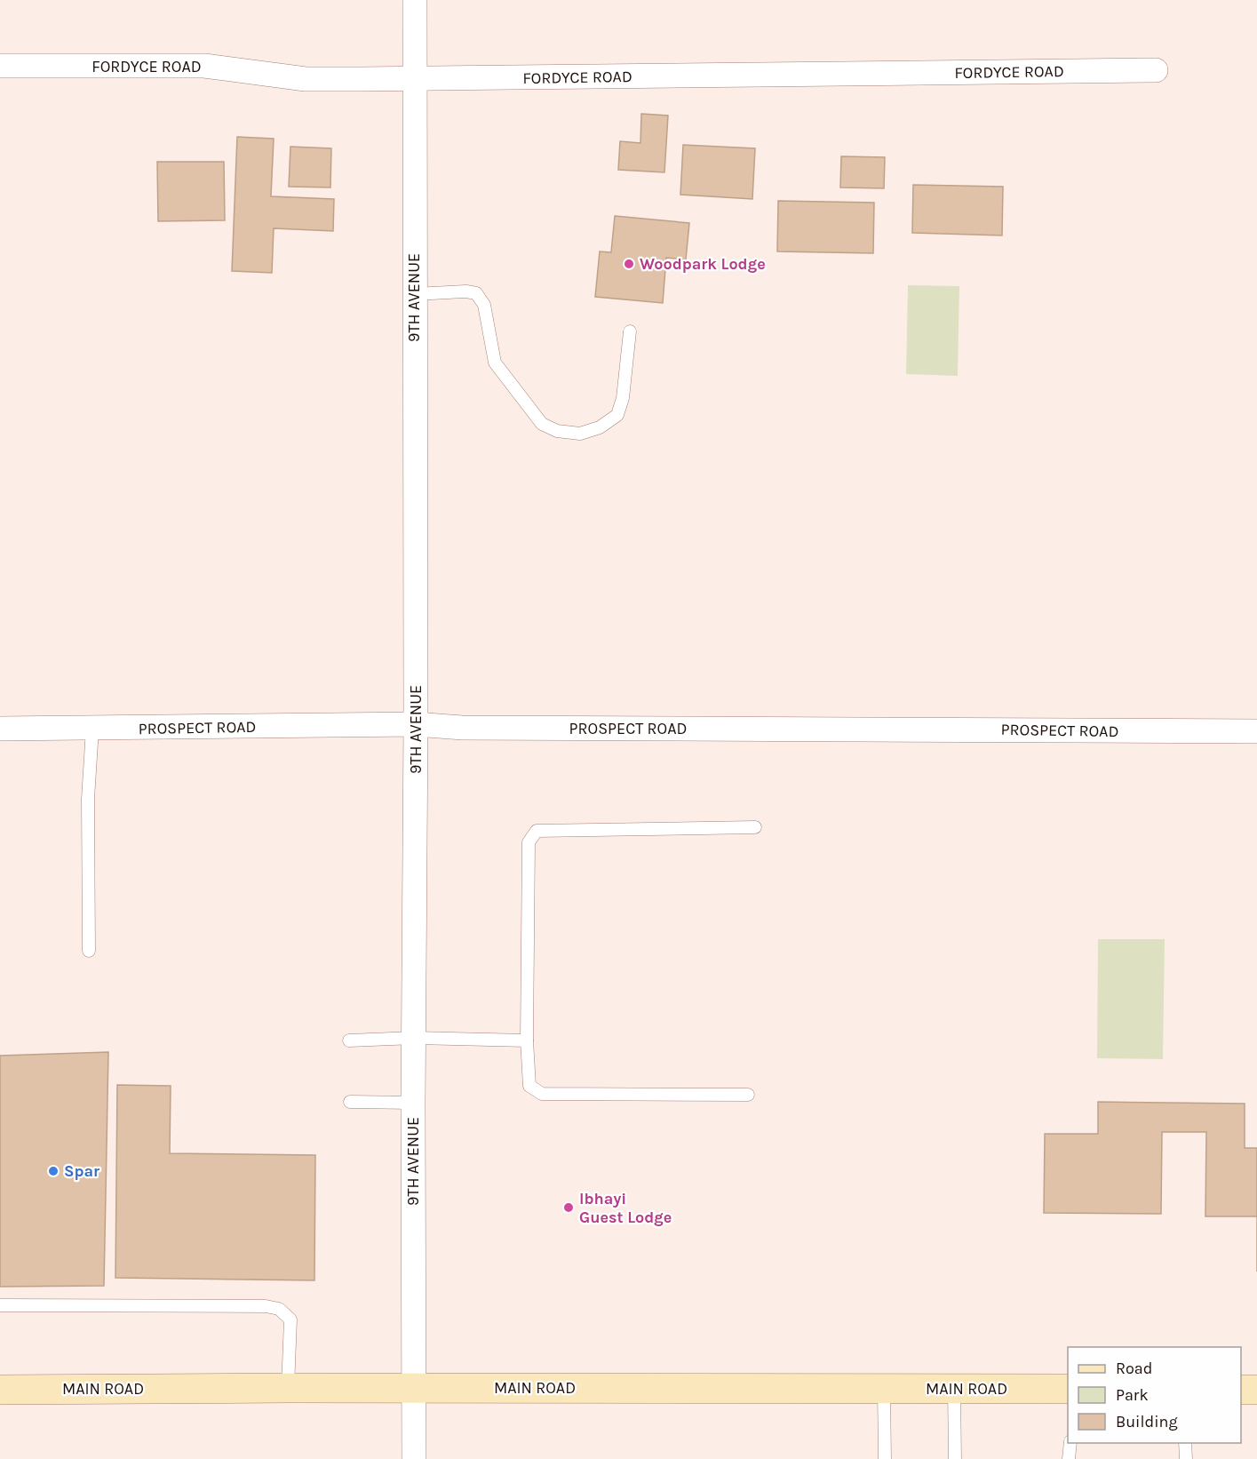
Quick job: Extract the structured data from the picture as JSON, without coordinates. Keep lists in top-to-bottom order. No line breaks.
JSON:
{"streets":{"main road":["MAIN ROAD"],"street":["FORDYCE ROAD","9TH AVENUE","PROSPECT ROAD"]},"crossings":[["FORDYCE ROAD","9TH AVENUE"],["9TH AVENUE","PROSPECT ROAD"],["9TH AVENUE","MAIN ROAD"]],"places":["Woodpark Lodge","Spar","Ibhayi Guest Lodge"],"legend":["Road","Park","Building"]}
